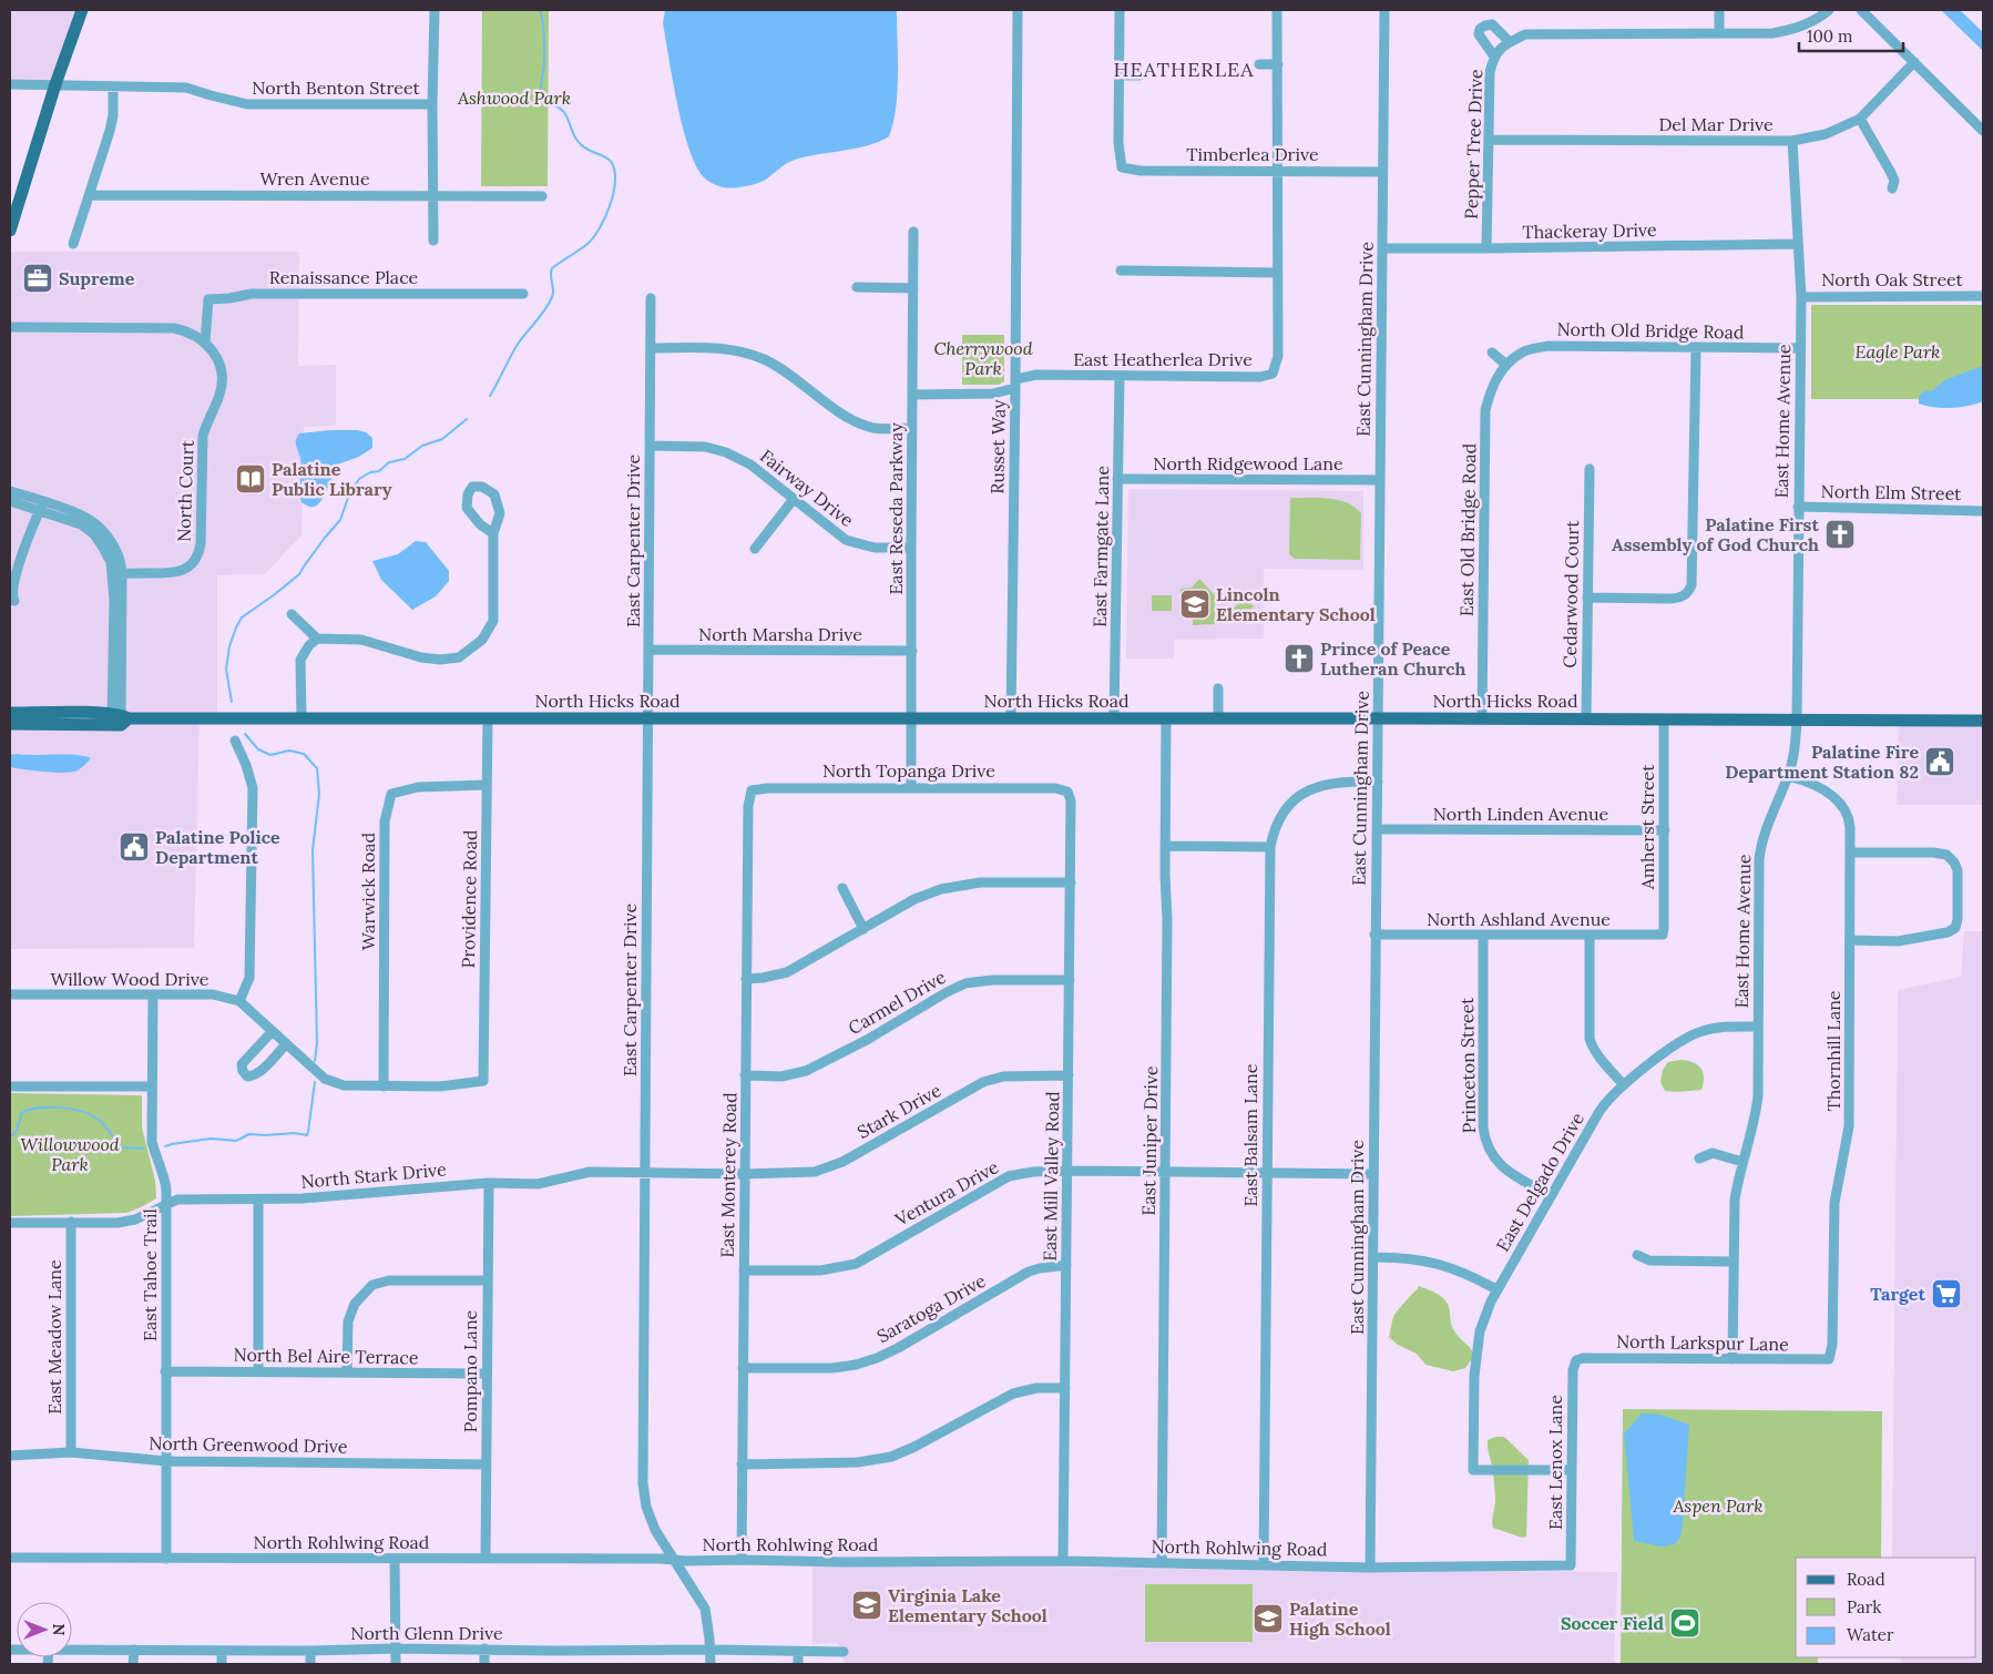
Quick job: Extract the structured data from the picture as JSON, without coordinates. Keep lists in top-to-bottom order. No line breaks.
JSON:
{"streets":{"main road":["North Hicks Road"],"street":["North Benton Street","Del Mar Drive","Pepper Tree Drive","Timberlea Drive","Wren Avenue","Thackeray Drive","Renaissance Place","North Oak Street","North Old Bridge Road","East Cunningham Drive","East Heatherlea Drive","East Home Avenue","Russet Way","North Ridgewood Lane","Fairway Drive","North Court","North Elm Street","East Reseda Parkway","East Old Bridge Road","East Carpenter Drive","East Farmgate Lane","Cedarwood Court","North Marsha Drive","North Topanga Drive","North Linden Avenue","Amherst Street","Warwick Road","Providence Road","North Ashland Avenue","Willow Wood Drive","Carmel Drive","Thornhill Lane","Princeton Street","Stark Drive","East Balsam Lane","East Juniper Drive","North Stark Drive","East Monterey Road","East Mill Valley Road","East Delgado Drive","Ventura Drive","East Tahoe Trail","Saratoga Drive","East Meadow Lane","North Larkspur Lane","North Bel Aire Terrace","Pompano Lane","North Greenwood Drive","East Lenox Lane","North Rohlwing Road","North Glenn Drive"]},"crossings":[["Del Mar Drive","Pepper Tree Drive"],["Del Mar Drive","East Home Avenue"],["Pepper Tree Drive","Thackeray Drive"],["Timberlea Drive","East Cunningham Drive"],["Timberlea Drive","East Heatherlea Drive"],["Thackeray Drive","East Cunningham Drive"],["Thackeray Drive","East Home Avenue"],["Renaissance Place","North Court"],["North Oak Street","East Home Avenue"],["North Old Bridge Road","East Home Avenue"],["North Old Bridge Road","East Old Bridge Road"],["East Cunningham Drive","North Ridgewood Lane"],["East Cunningham Drive","North Hicks Road"],["East Cunningham Drive","North Linden Avenue"],["East Cunningham Drive","North Ashland Avenue"],["East Cunningham Drive","East Balsam Lane"],["East Cunningham Drive","Ventura Drive"],["East Cunningham Drive","North Rohlwing Road"],["East Heatherlea Drive","Russet Way"],["East Heatherlea Drive","East Reseda Parkway"],["East Heatherlea Drive","East Farmgate Lane"],["East Home Avenue","North Elm Street"],["East Home Avenue","North Hicks Road"],["East Home Avenue","Thornhill Lane"],["East Home Avenue","East Delgado Drive"],["East Home Avenue","North Larkspur Lane"],["Russet Way","North Hicks Road"],["North Ridgewood Lane","East Farmgate Lane"],["Fairway Drive","East Reseda Parkway"],["Fairway Drive","East Carpenter Drive"],["East Reseda Parkway","North Marsha Drive"],["East Reseda Parkway","North Hicks Road"],["East Reseda Parkway","North Topanga Drive"],["East Old Bridge Road","North Hicks Road"],["East Carpenter Drive","North Marsha Drive"],["East Carpenter Drive","North Hicks Road"],["East Carpenter Drive","North Stark Drive"],["East Carpenter Drive","North Rohlwing Road"],["East Carpenter Drive","North Glenn Drive"],["East Farmgate Lane","North Hicks Road"],["Cedarwood Court","North Hicks Road"],["North Hicks Road","Amherst Street"],["North Hicks Road","Providence Road"],["North Hicks Road","East Juniper Drive"],["North Topanga Drive","East Monterey Road"],["North Topanga Drive","East Mill Valley Road"],["North Linden Avenue","Amherst Street"],["Amherst Street","North Ashland Avenue"],["Warwick Road","Providence Road"],["Warwick Road","Willow Wood Drive"],["Providence Road","Willow Wood Drive"],["North Ashland Avenue","Princeton Street"],["Willow Wood Drive","East Tahoe Trail"],["Carmel Drive","East Monterey Road"],["Carmel Drive","East Mill Valley Road"],["Thornhill Lane","North Larkspur Lane"],["Princeton Street","East Delgado Drive"],["Stark Drive","North Stark Drive"],["Stark Drive","East Monterey Road"],["Stark Drive","East Mill Valley Road"],["East Balsam Lane","Ventura Drive"],["East Balsam Lane","North Rohlwing Road"],["East Juniper Drive","Ventura Drive"],["East Juniper Drive","North Rohlwing Road"],["North Stark Drive","East Monterey Road"],["North Stark Drive","East Tahoe Trail"],["North Stark Drive","East Meadow Lane"],["North Stark Drive","Pompano Lane"],["East Monterey Road","Ventura Drive"],["East Monterey Road","Saratoga Drive"],["East Monterey Road","North Rohlwing Road"],["East Mill Valley Road","Ventura Drive"],["East Mill Valley Road","Saratoga Drive"],["East Mill Valley Road","North Rohlwing Road"],["East Delgado Drive","East Lenox Lane"],["East Tahoe Trail","North Bel Aire Terrace"],["East Tahoe Trail","North Greenwood Drive"],["East Tahoe Trail","North Rohlwing Road"],["East Meadow Lane","North Greenwood Drive"],["North Larkspur Lane","East Lenox Lane"],["North Bel Aire Terrace","Pompano Lane"],["Pompano Lane","North Greenwood Drive"],["Pompano Lane","North Rohlwing Road"],["East Lenox Lane","North Rohlwing Road"]],"districts":["HEATHERLEA"],"parks":["Ashwood Park","Cherrywood Park","Eagle Park","Willowwood Park","Aspen Park"],"places":{"office":["Supreme"],"library":["Palatine Public Library"],"church":["Palatine First Assembly of God Church","Prince of Peace Lutheran Church"],"school or university":["Lincoln Elementary School","Virginia Lake Elementary School","Palatine High School"],"public building":["Palatine Fire Department Station 82","Palatine Police Department"],"supermarket":["Target"],"sports":["Soccer Field"]},"legend":["Road","Park","Water"],"scale_bar":"100 m","north":"right"}
